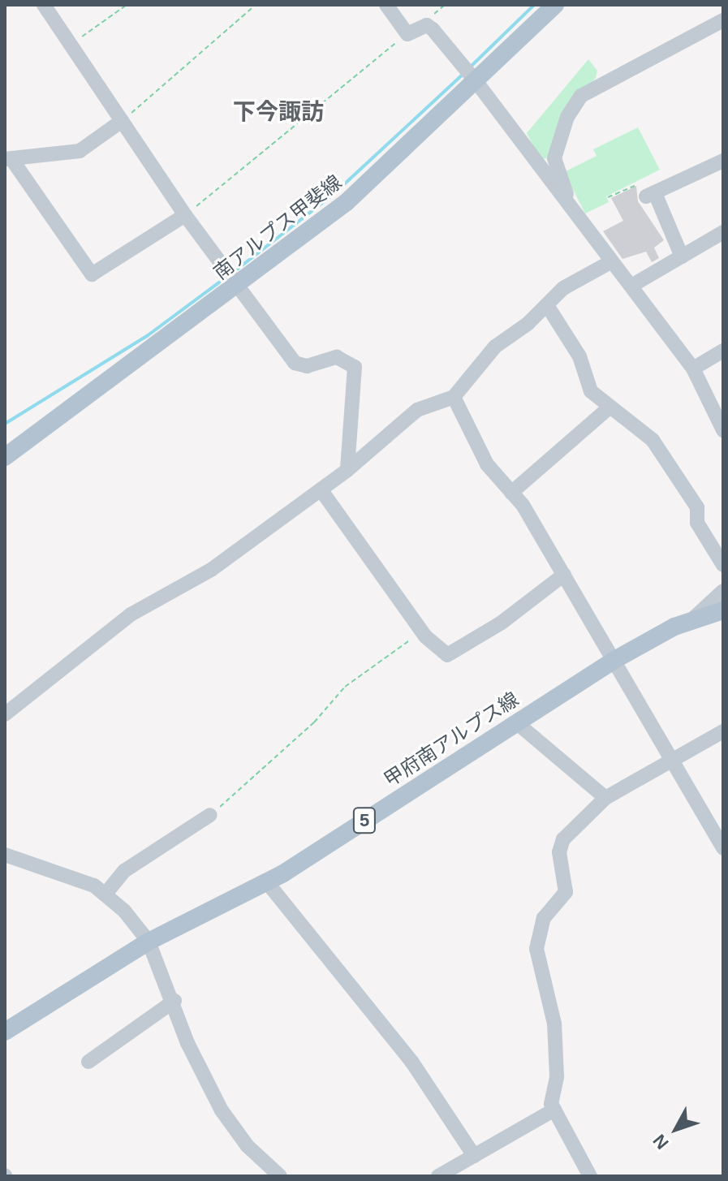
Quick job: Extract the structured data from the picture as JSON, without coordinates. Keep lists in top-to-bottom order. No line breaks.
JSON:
{"streets":{"main road":["南アルプス甲斐線","甲府南アルプス線","5"]},"districts":["下今諏訪"],"north":"bottom left"}
